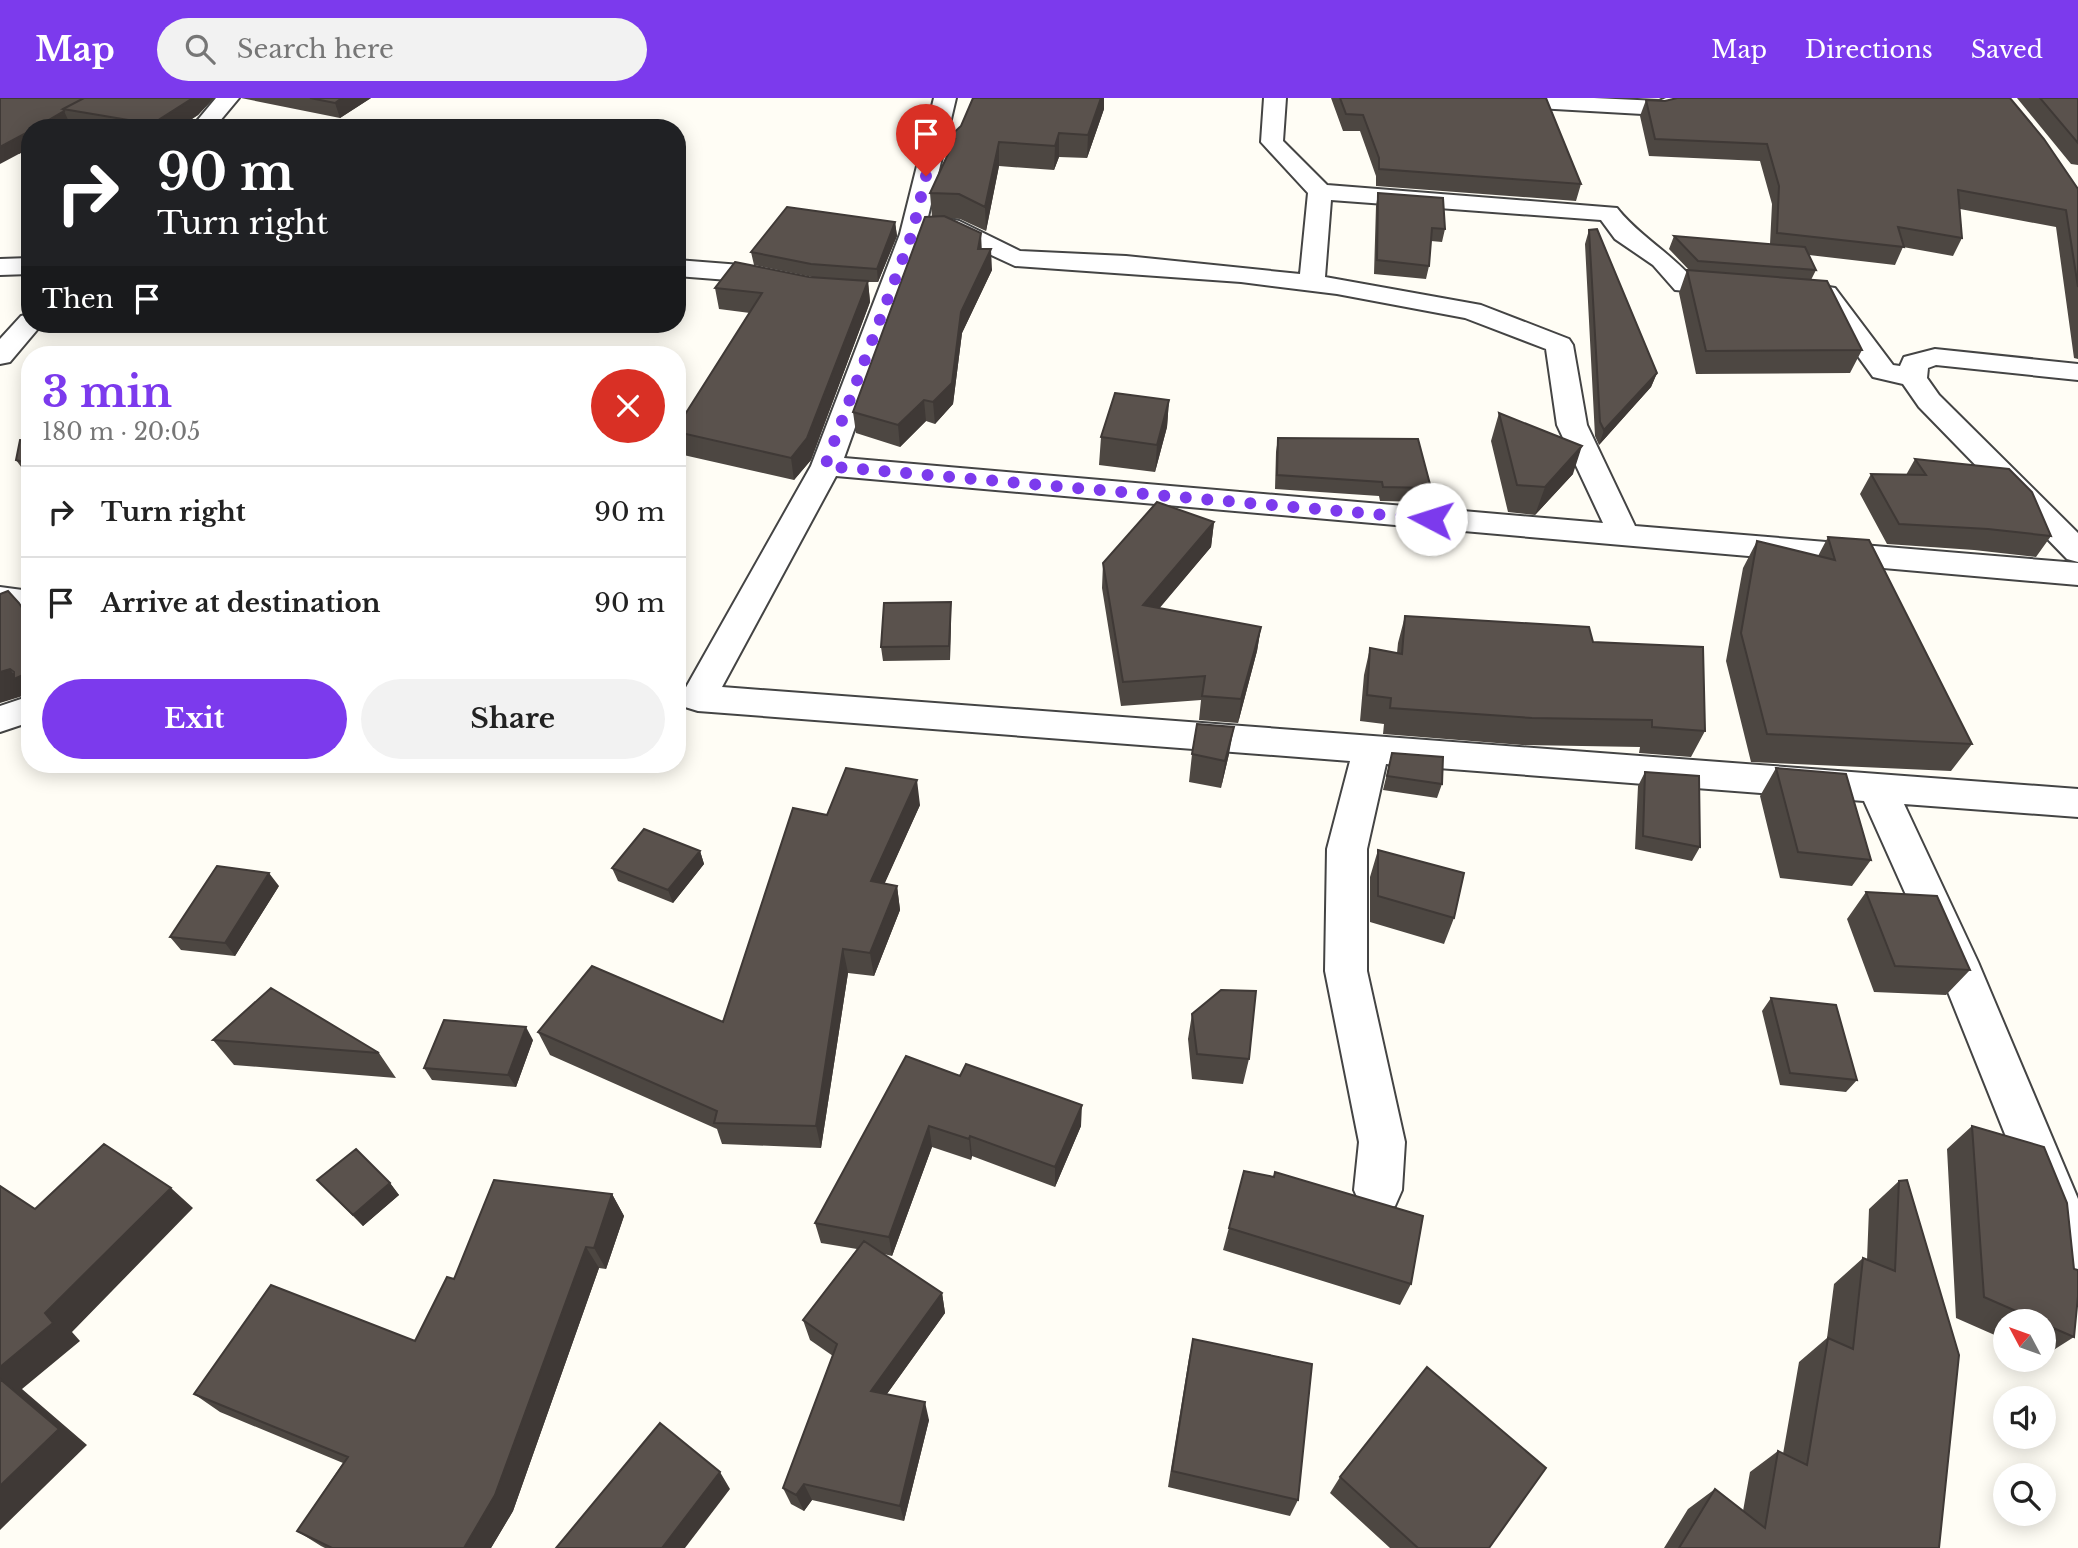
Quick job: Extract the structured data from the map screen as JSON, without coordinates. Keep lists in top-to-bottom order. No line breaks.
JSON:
{"north":"top left","page":{"header":"Map","search":"Search here","nav":["Map","Directions","Saved"],"turn":["90 m","Turn right"],"then":"Then","heading":["3 min","180 m · 20:05"],"list":[{"name":"Turn right","value":"90 m"},{"name":"Arrive at destination","value":"90 m"}],"buttons":["Exit","Share"]}}
